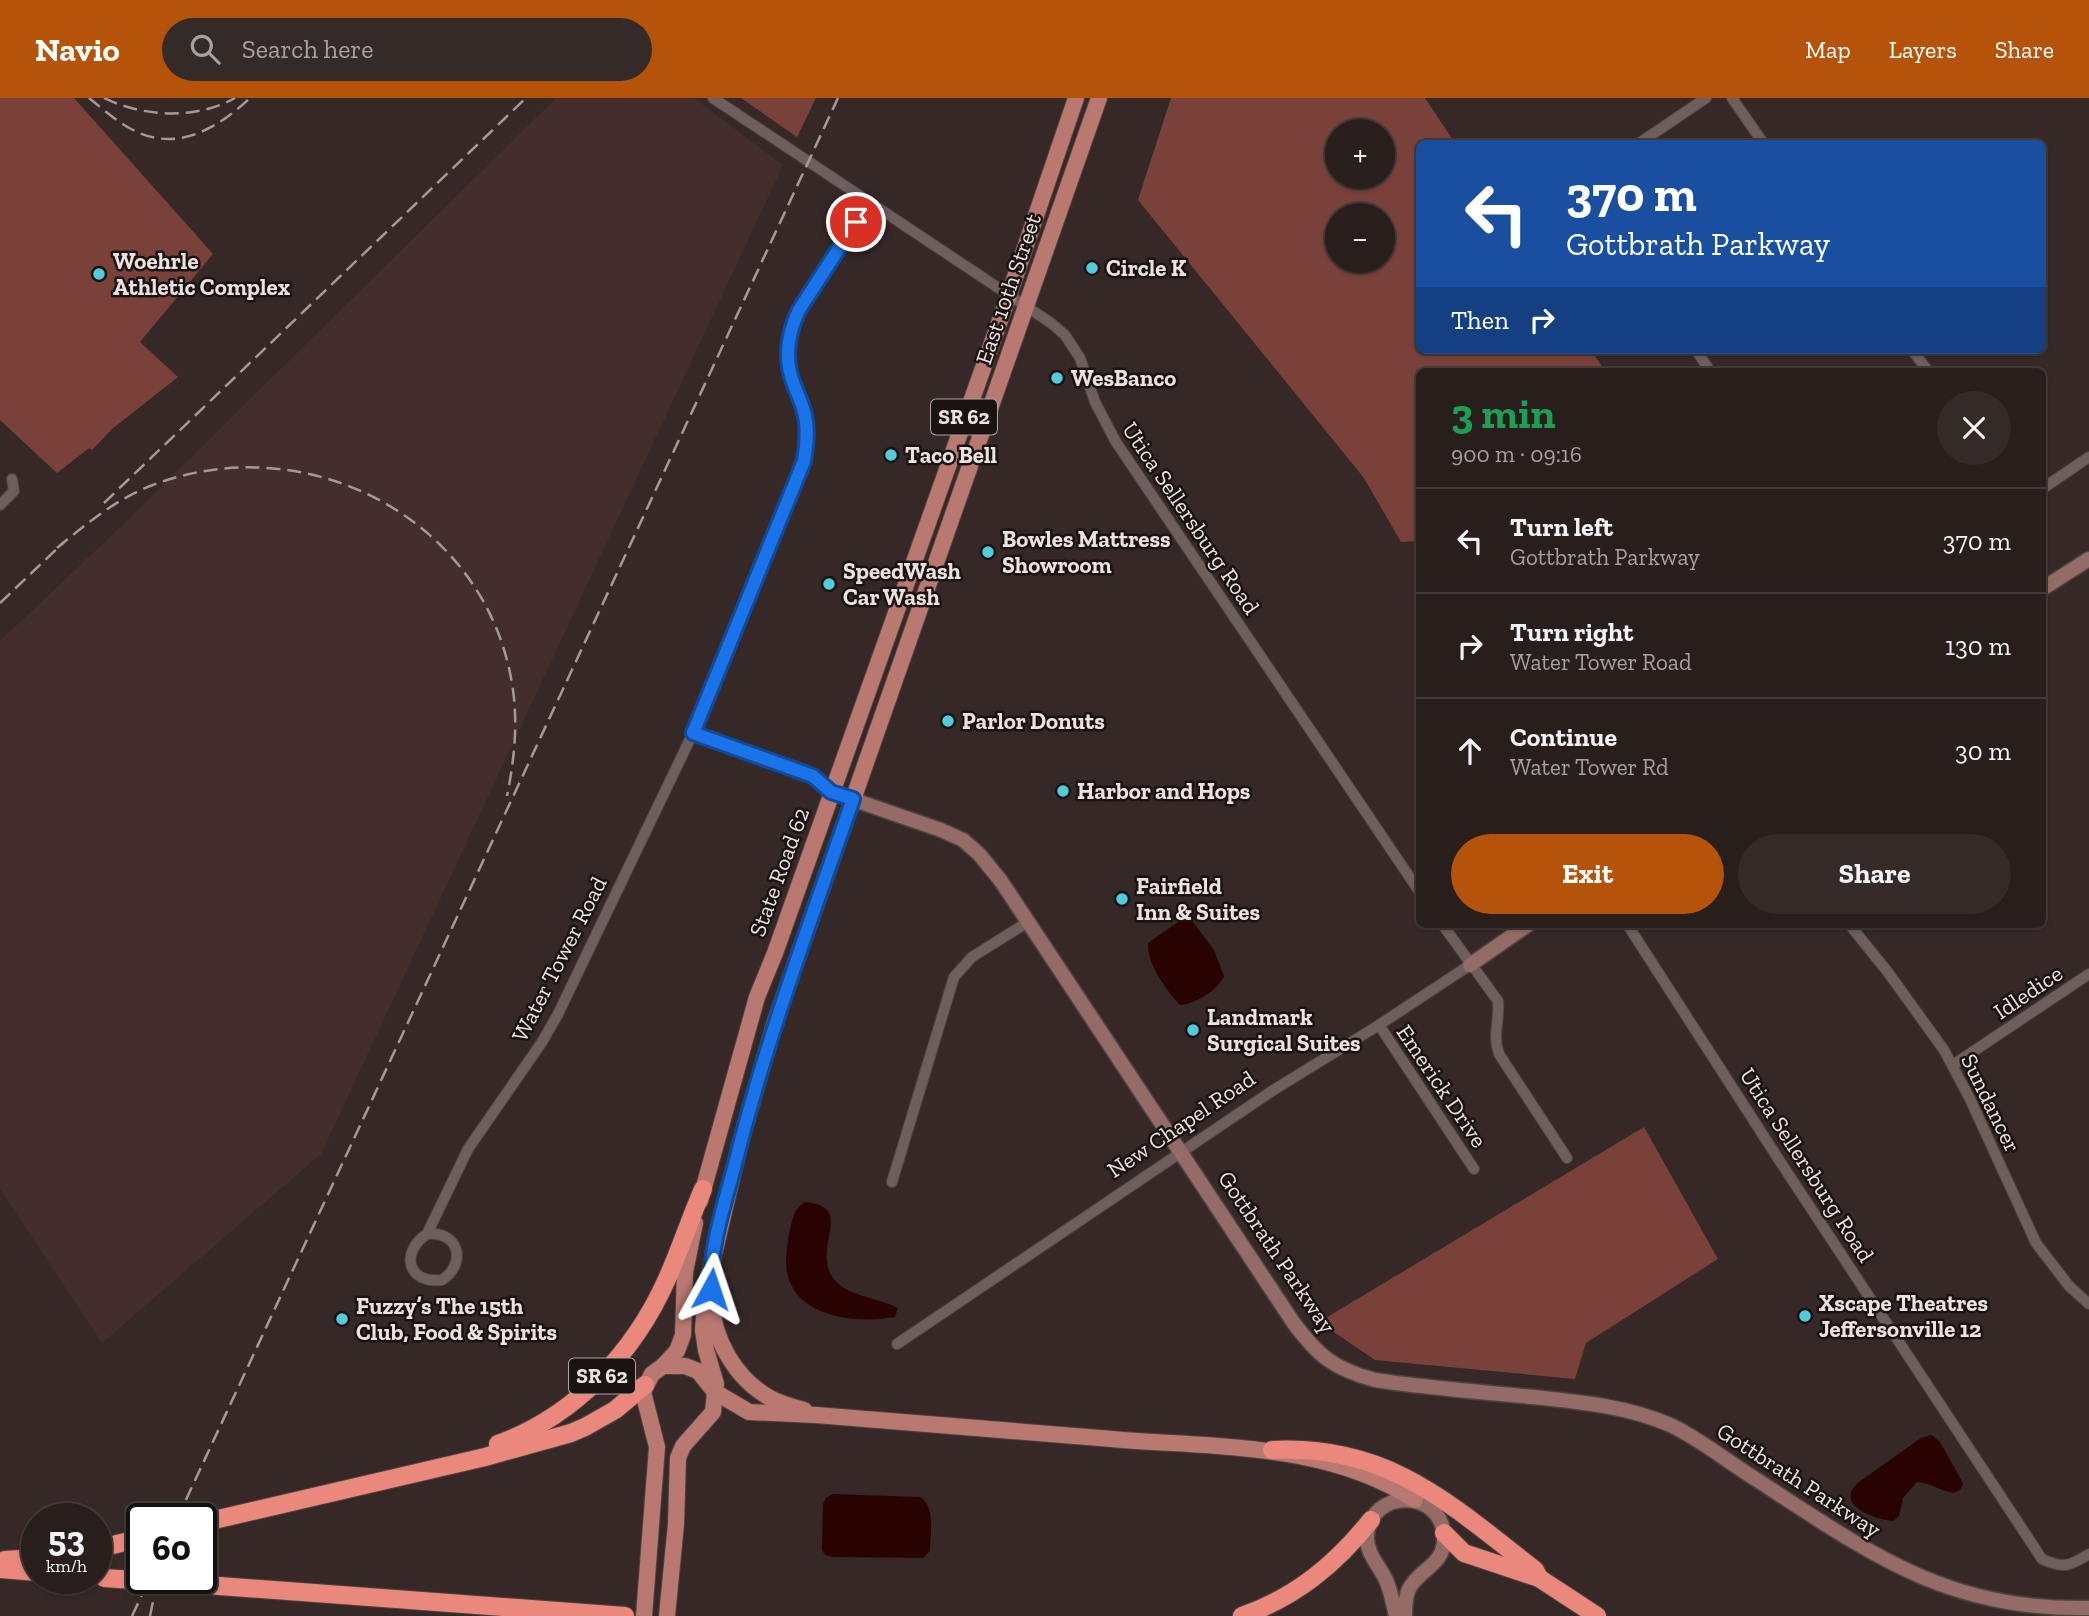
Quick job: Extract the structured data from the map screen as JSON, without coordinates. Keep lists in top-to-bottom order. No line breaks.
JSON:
{"streets":{"highway":["SR 62"],"main road":["East 10th Street","State Road 62"],"street":["Utica Sellersburg Road","Water Tower Road","Idledice","Emerick Drive","Sundancer","New Chapel Road","Gottbrath Parkway"]},"crossings":[["East 10th Street","Utica Sellersburg Road"],["East 10th Street","Gottbrath Parkway"],["SR 62","State Road 62"],["Utica Sellersburg Road","State Road 62"],["Utica Sellersburg Road","Water Tower Road"],["State Road 62","Gottbrath Parkway"],["Water Tower Road","Gottbrath Parkway"],["Idledice","Sundancer"],["Emerick Drive","New Chapel Road"],["New Chapel Road","Gottbrath Parkway"]],"places":["Circle K","Woehrle Athletic Complex","WesBanco","Taco Bell","Bowles Mattress Showroom","SpeedWash Car Wash","Parlor Donuts","Harbor and Hops","Fairfield Inn & Suites","Landmark Surgical Suites","Xscape Theatres Jeffersonville 12","Fuzzy’s The 15th Club, Food & Spirits"],"page":{"header":"Navio","search":"Search here","nav":["Map","Layers","Share"],"map_buttons":["+","−"],"turn":["370 m","Gottbrath Parkway"],"then":"Then","heading":["3 min","900 m · 09:16"],"list":[{"name":"Turn left","note":"Gottbrath Parkway","value":"370 m"},{"name":"Turn right","note":"Water Tower Road","value":"130 m"},{"name":"Continue","note":"Water Tower Rd","value":"30 m"}],"buttons":["Exit","Share"],"speed":"53 km/h","limit":"60"}}
